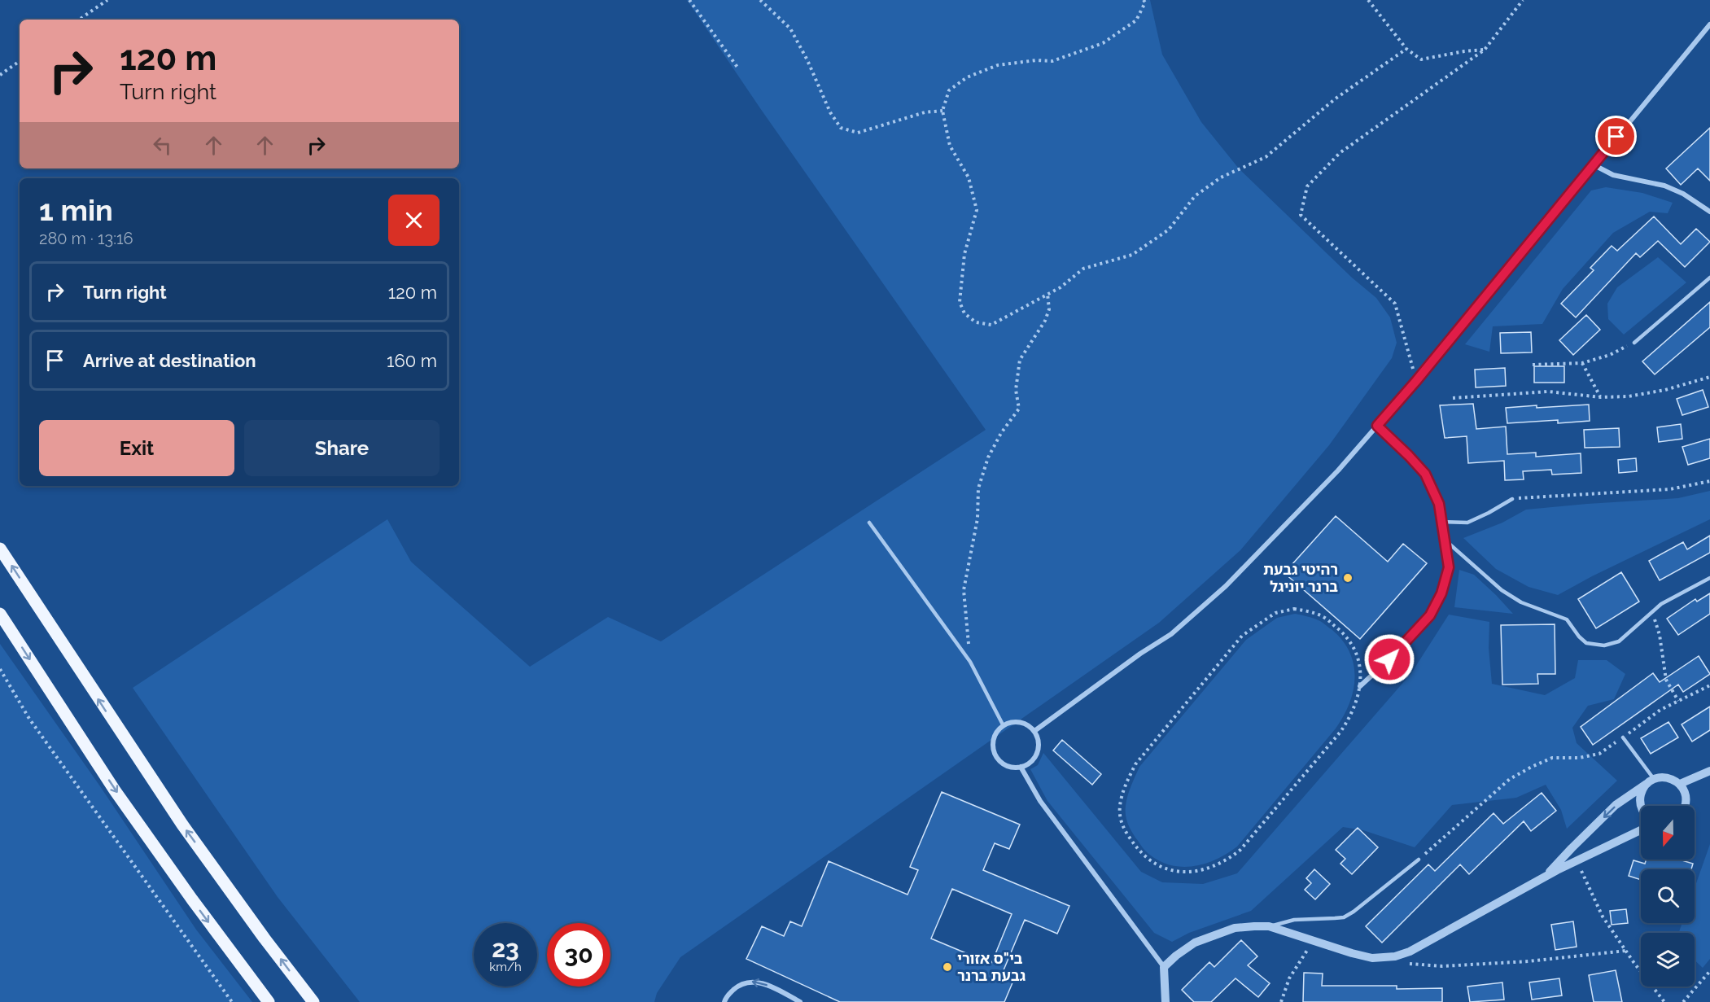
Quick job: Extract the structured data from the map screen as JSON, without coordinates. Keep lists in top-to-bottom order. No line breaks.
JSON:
{"places":["רהיטי גבעת ברנר יוניגל","בי\"ס אזורי גבעת ברנר"],"north":"bottom","page":{"turn":["120 m","Turn right"],"heading":["1 min","280 m · 13:16"],"list":[{"name":"Turn right","value":"120 m"},{"name":"Arrive at destination","value":"160 m"}],"buttons":["Exit","Share"],"speed":"23 km/h","limit":"30"}}
